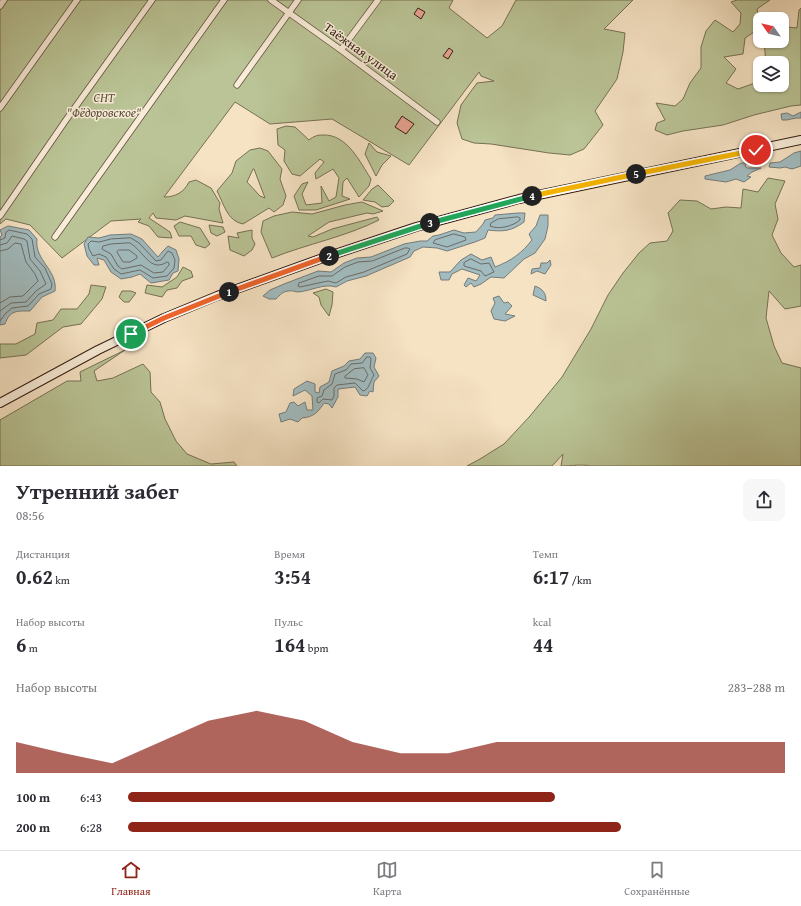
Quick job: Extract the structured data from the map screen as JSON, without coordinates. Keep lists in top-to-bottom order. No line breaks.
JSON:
{"streets":{"street":["Таёжная улица"]},"parks":["СНТ \"Фёдоровское\""],"north":"top left","page":{"pins":["5","4","3","2","1"],"heading":["Утренний забег","08:56"],"stats":[["Дистанция","0.62 km"],["Время","3:54"],["Темп","6:17 /km"],["Набор высоты","6 m"],["Пульс","164 bpm"],["kcal","44"]],"chart":["Набор высоты","283–288 m"],"list":[{"name":"100 m","note":"6:43"},{"name":"200 m","note":"6:28"}],"tabs":["Главная","Карта","Сохранённые"]}}
